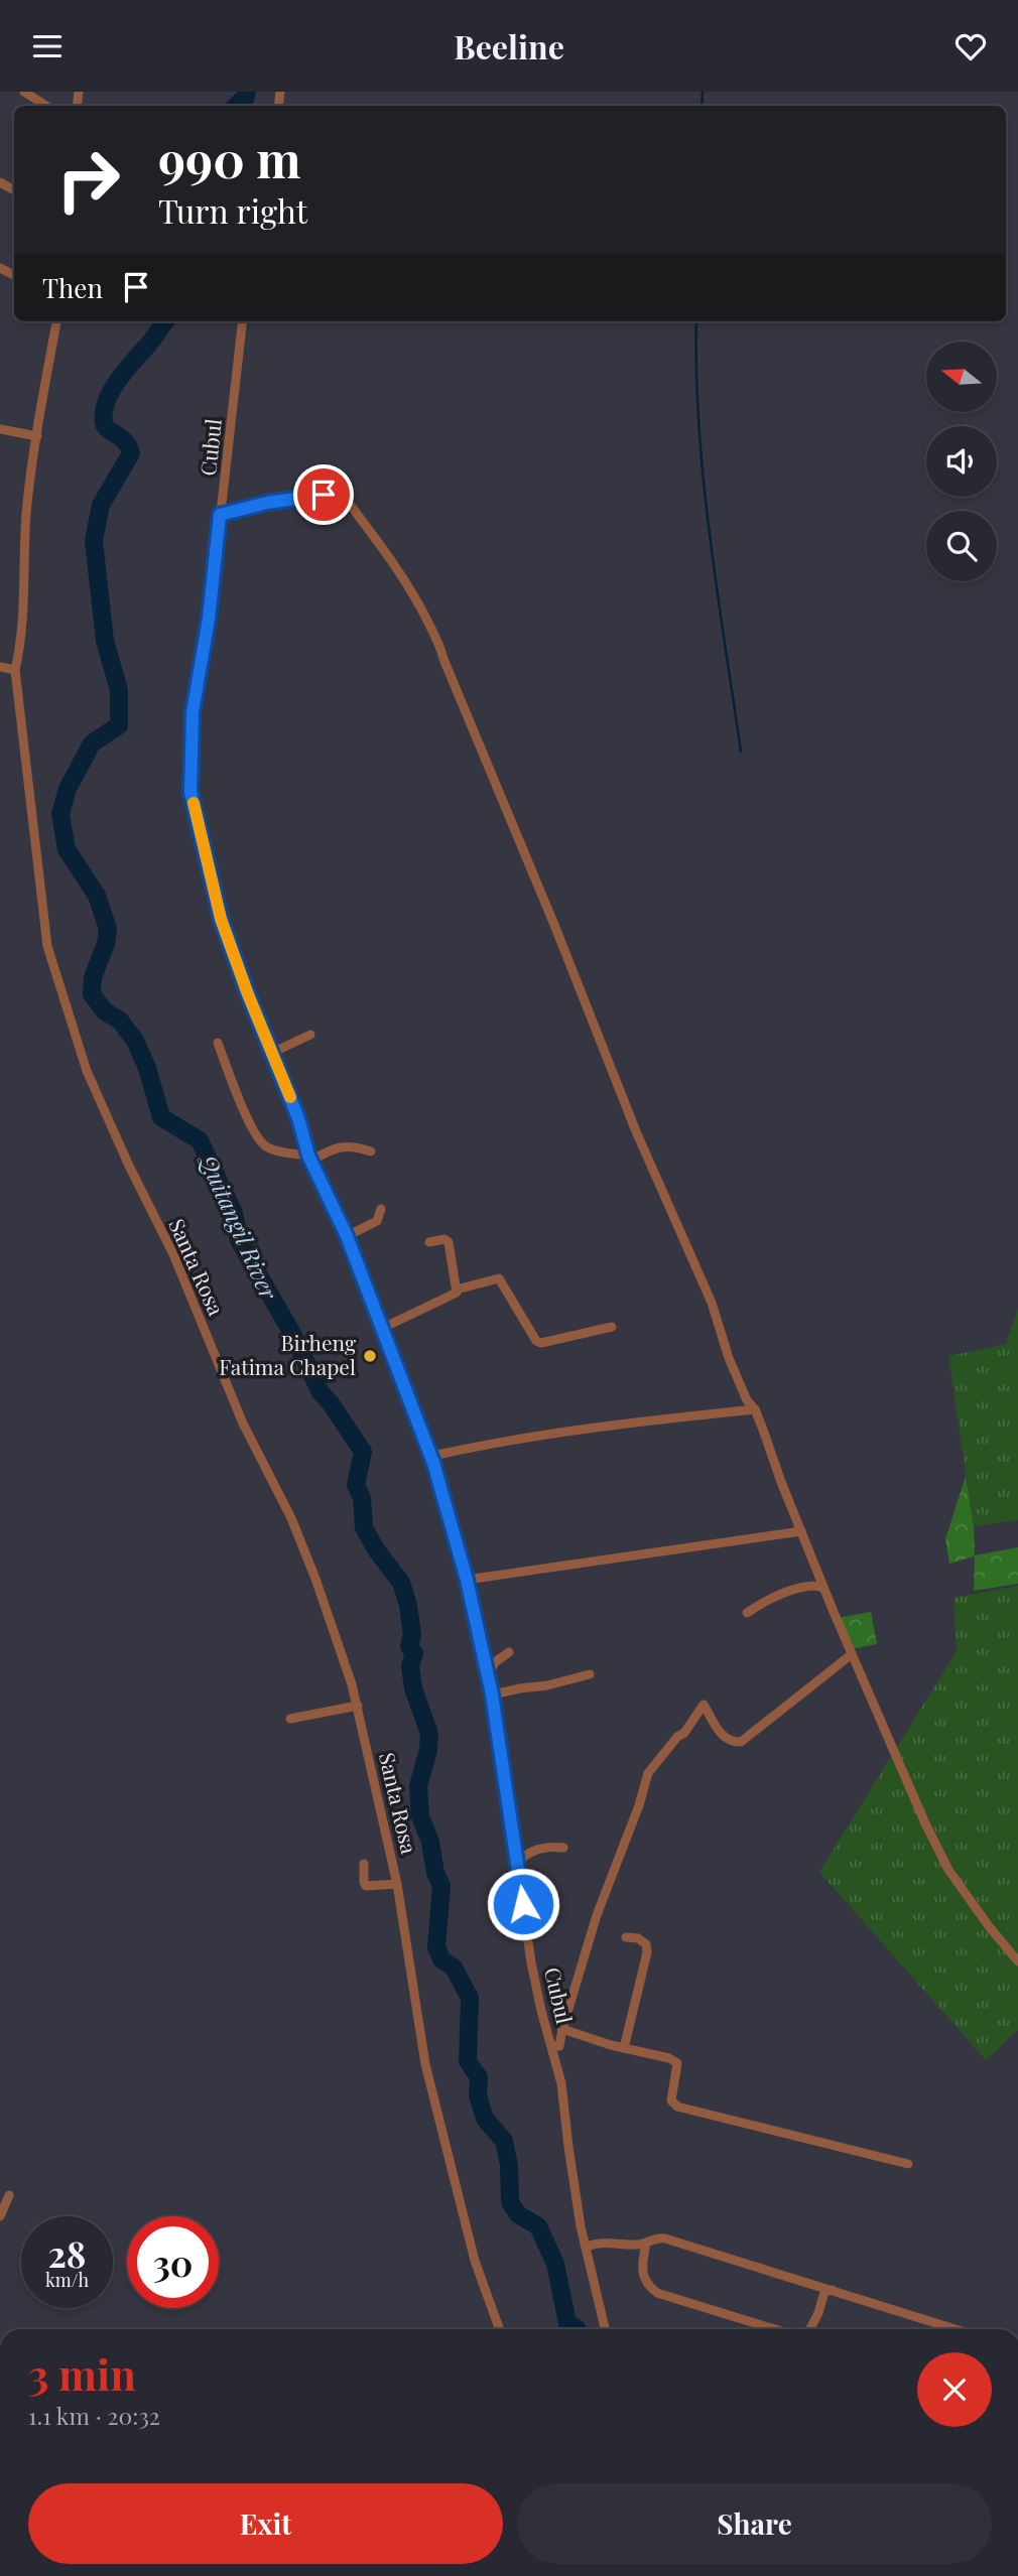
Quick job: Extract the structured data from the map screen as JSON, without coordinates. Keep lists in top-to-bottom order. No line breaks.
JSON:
{"streets":{"street":["Cubul","Santa Rosa"]},"water":["Quitangil River"],"places":["Birheng Fatima Chapel"],"north":"left","page":{"header":"Beeline","turn":["990 m","Turn right"],"then":"Then","speed":"28 km/h","limit":"30","heading":["3 min","1.1 km · 20:32"],"buttons":["Exit","Share"]}}
